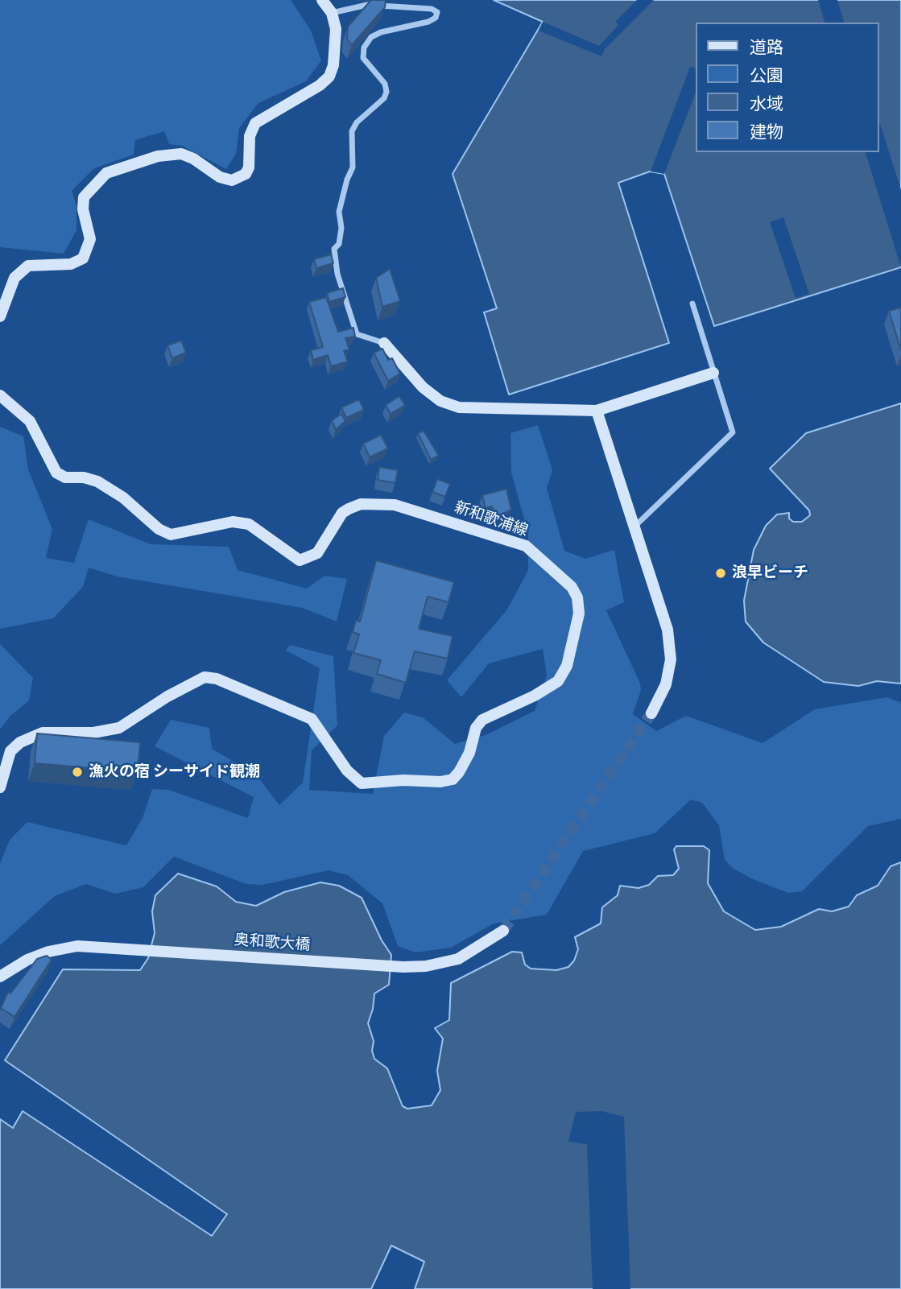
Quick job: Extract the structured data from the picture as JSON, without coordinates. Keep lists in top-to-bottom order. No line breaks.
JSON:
{"streets":{"main road":["新和歌浦線","奥和歌大橋"]},"places":["浪早ビーチ","漁火の宿 シーサイド観潮"],"legend":["道路","公園","水域","建物"]}
